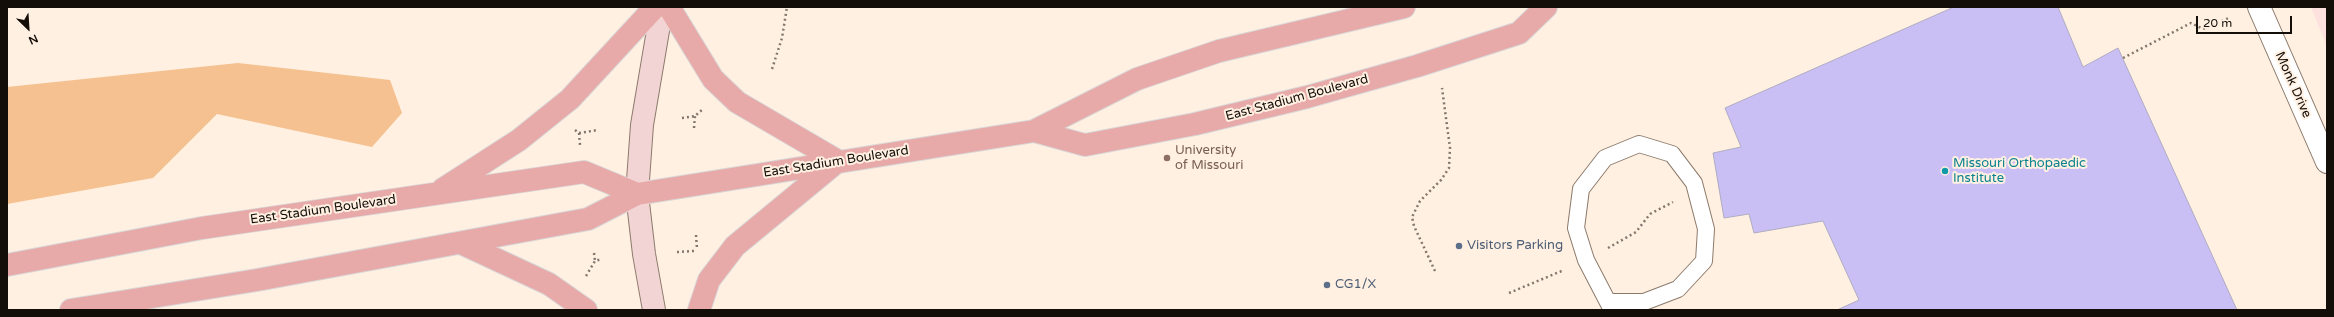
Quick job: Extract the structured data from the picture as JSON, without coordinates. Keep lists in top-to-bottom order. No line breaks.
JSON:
{"streets":{"main road":["East Stadium Boulevard"],"street":["Monk Drive"]},"places":["University of Missouri","Missouri Orthopaedic Institute","Visitors Parking","CG1/X"],"scale_bar":"20 m","north":"bottom right"}
